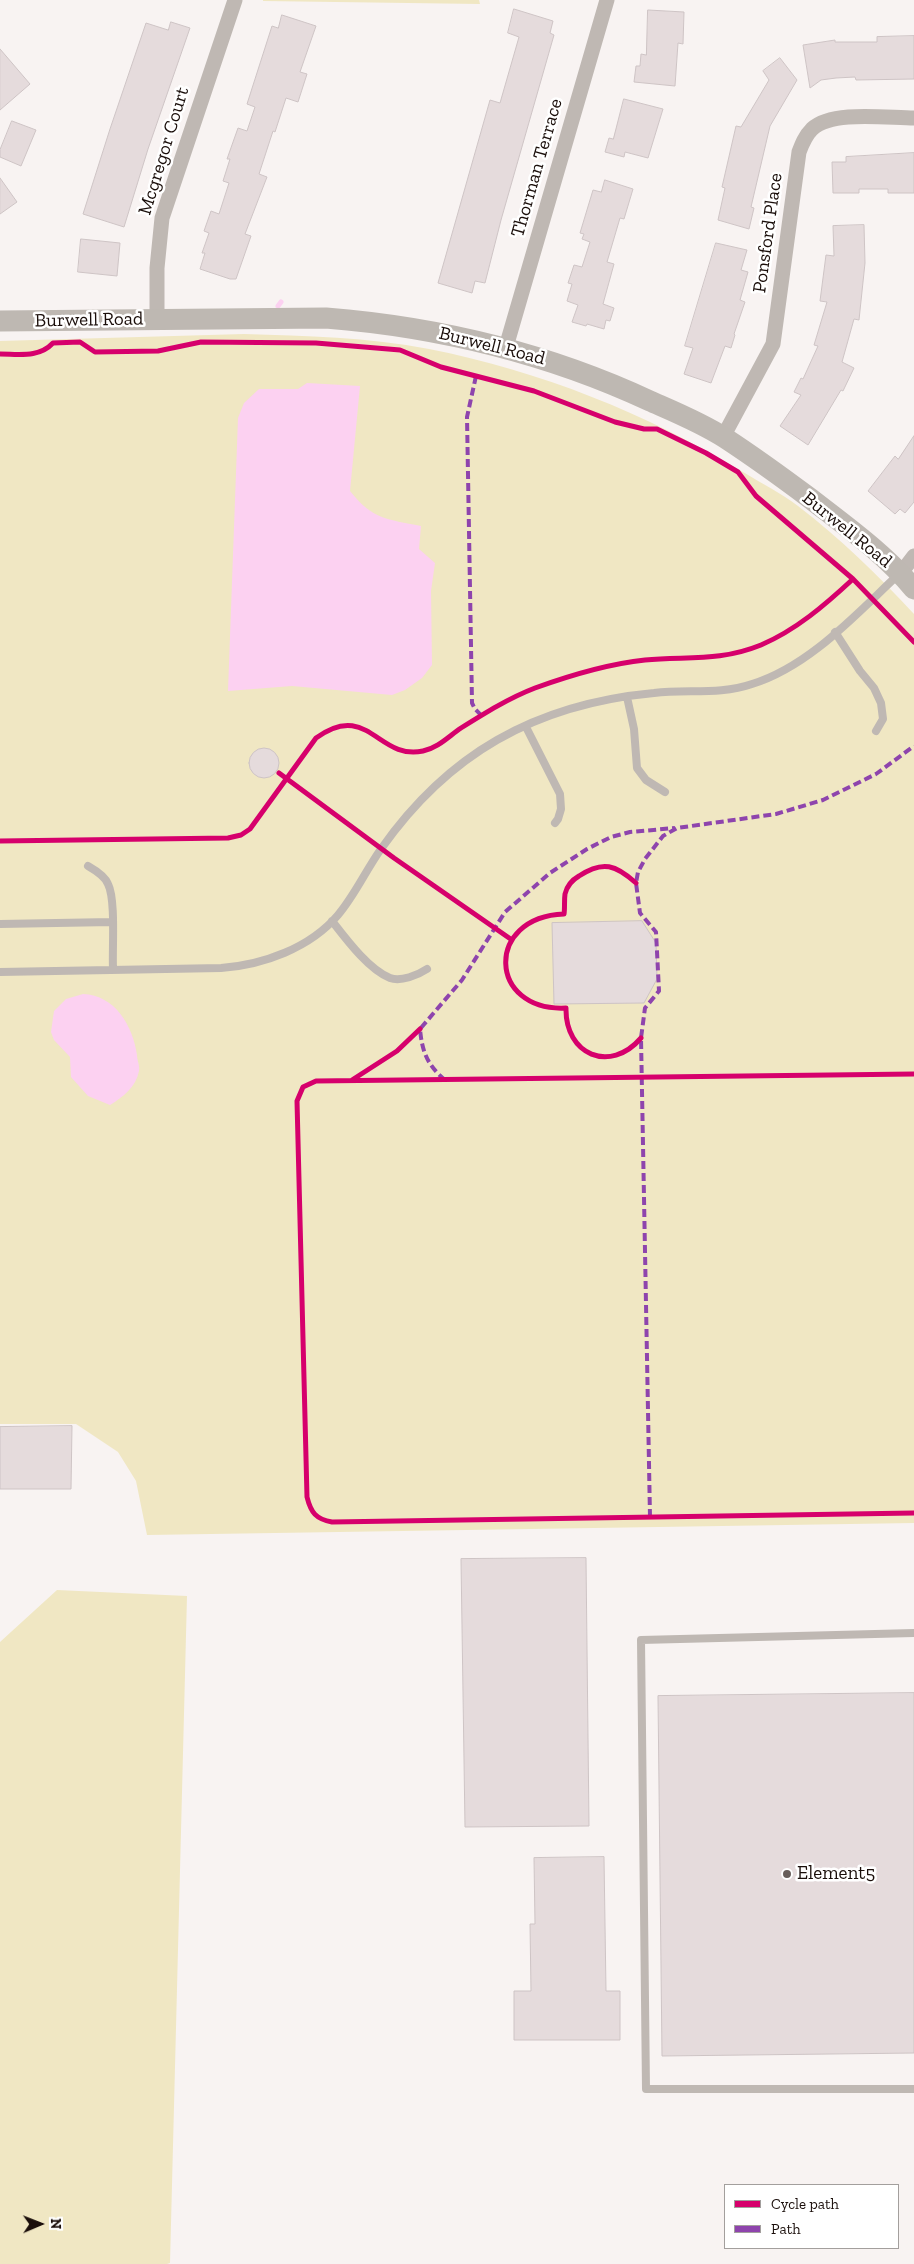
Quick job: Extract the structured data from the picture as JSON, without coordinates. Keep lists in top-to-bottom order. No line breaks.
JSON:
{"streets":{"main road":["Burwell Road"],"street":["Mcgregor Court","Thorman Terrace","Ponsford Place"]},"crossings":[["Mcgregor Court","Burwell Road"],["Thorman Terrace","Burwell Road"],["Ponsford Place","Burwell Road"]],"places":["Element5"],"legend":["Cycle path","Path"],"north":"right"}
